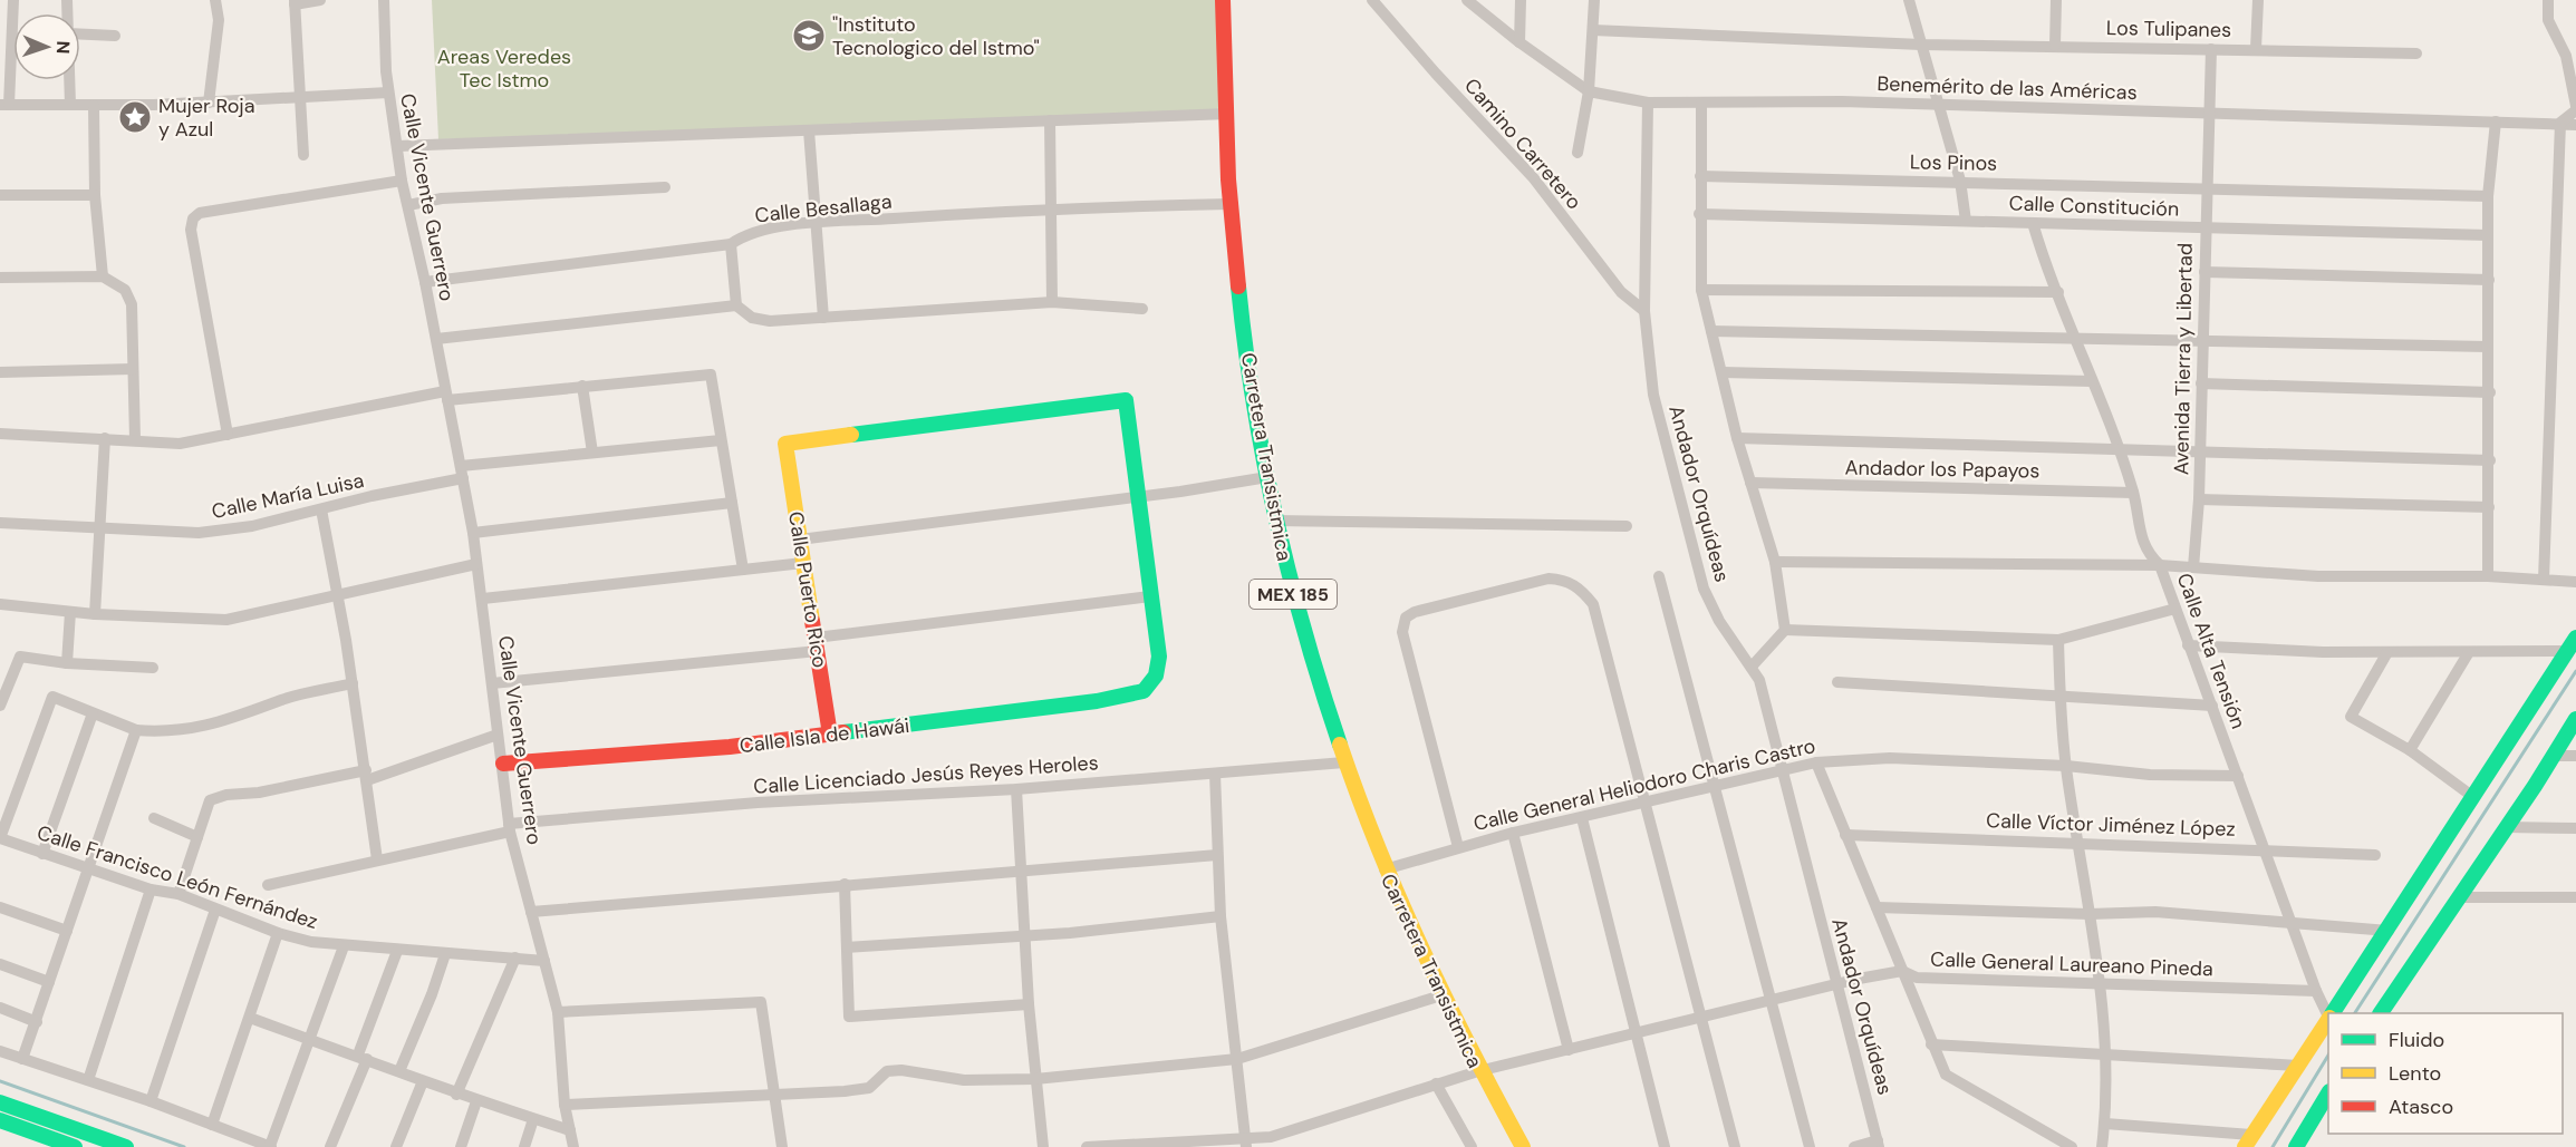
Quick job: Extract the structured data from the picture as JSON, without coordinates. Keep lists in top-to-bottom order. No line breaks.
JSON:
{"streets":{"street":["Los Tulipanes","Benemérito de las Américas","Camino Carretero","Los Pinos","Calle Vicente Guerrero","Calle Constitución","Calle Besallaga","Avenida Tierra y Libertad","Carretera Transistmica","Andador los Papayos","Andador Orquídeas","Calle María Luisa","Calle Puerto Rico","MEX 185","Calle Alta Tensión","Calle Isla de Hawái","Calle Licenciado Jesús Reyes Heroles","Calle General Heliodoro Charis Castro","Calle Víctor Jiménez López","Calle Francisco León Fernández","Calle General Laureano Pineda"]},"crossings":[["Los Tulipanes","Avenida Tierra y Libertad"],["Benemérito de las Américas","Avenida Tierra y Libertad"],["Benemérito de las Américas","Andador Orquídeas"],["Camino Carretero","Andador Orquídeas"],["Los Pinos","Avenida Tierra y Libertad"],["Calle Vicente Guerrero","Calle Besallaga"],["Calle Vicente Guerrero","Calle María Luisa"],["Calle Vicente Guerrero","Calle Isla de Hawái"],["Calle Vicente Guerrero","Calle Licenciado Jesús Reyes Heroles"],["Calle Vicente Guerrero","Calle Francisco León Fernández"],["Calle Constitución","Avenida Tierra y Libertad"],["Calle Constitución","Calle Alta Tensión"],["Calle Besallaga","Carretera Transistmica"],["Carretera Transistmica","Calle Licenciado Jesús Reyes Heroles"],["Carretera Transistmica","Calle General Heliodoro Charis Castro"],["Carretera Transistmica","Calle General Laureano Pineda"],["Andador los Papayos","Calle Alta Tensión"],["Andador Orquídeas","Calle General Heliodoro Charis Castro"],["Andador Orquídeas","Calle General Laureano Pineda"],["Calle Puerto Rico","Calle Isla de Hawái"],["Calle Alta Tensión","Calle General Heliodoro Charis Castro"],["Calle Alta Tensión","Calle Víctor Jiménez López"],["Calle Alta Tensión","Calle General Laureano Pineda"]],"parks":["Areas Veredes Tec Istmo"],"places":{"school or university":["\"Instituto Tecnologico del Istmo\""],"place":["Mujer Roja y Azul"]},"legend":["Fluido","Lento","Atasco"],"north":"right"}
